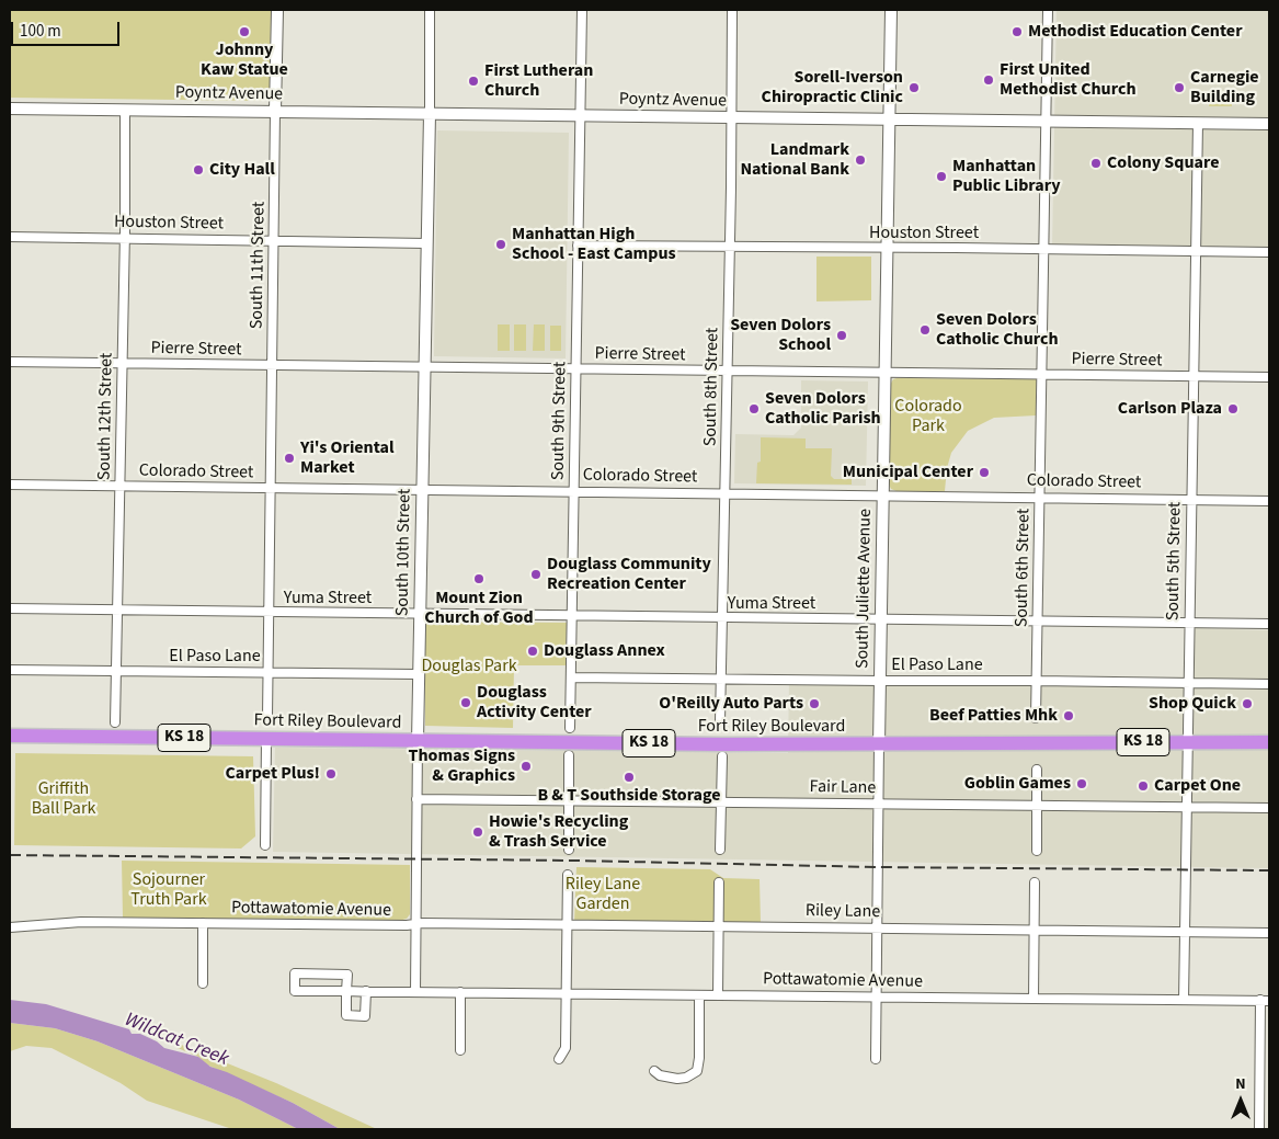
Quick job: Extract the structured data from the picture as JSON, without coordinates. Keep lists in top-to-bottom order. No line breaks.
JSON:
{"streets":{"highway":["Fort Riley Boulevard","KS 18"],"street":["Poyntz Avenue","Houston Street","South 11th Street","Pierre Street","South 8th Street","South 12th Street","South 9th Street","Colorado Street","South 10th Street","South 5th Street","South 6th Street","South Juliette Avenue","Yuma Street","El Paso Lane","Fair Lane","Pottawatomie Avenue","Riley Lane"]},"crossings":[["Poyntz Avenue","South 11th Street"],["Poyntz Avenue","South 8th Street"],["Poyntz Avenue","South 12th Street"],["Poyntz Avenue","South 9th Street"],["Poyntz Avenue","South 10th Street"],["Poyntz Avenue","South 5th Street"],["Poyntz Avenue","South 6th Street"],["Poyntz Avenue","South Juliette Avenue"],["Houston Street","South 11th Street"],["Houston Street","South 8th Street"],["Houston Street","South 12th Street"],["Houston Street","South 9th Street"],["Houston Street","South 10th Street"],["Houston Street","South 5th Street"],["Houston Street","South 6th Street"],["Houston Street","South Juliette Avenue"],["South 11th Street","Pierre Street"],["South 11th Street","Colorado Street"],["South 11th Street","Yuma Street"],["South 11th Street","El Paso Lane"],["Pierre Street","South 8th Street"],["Pierre Street","South 12th Street"],["Pierre Street","South 9th Street"],["Pierre Street","South 10th Street"],["Pierre Street","South 5th Street"],["Pierre Street","South 6th Street"],["Pierre Street","South Juliette Avenue"],["South 8th Street","Colorado Street"],["South 8th Street","Yuma Street"],["South 8th Street","El Paso Lane"],["South 12th Street","Colorado Street"],["South 12th Street","Yuma Street"],["South 12th Street","El Paso Lane"],["South 9th Street","Colorado Street"],["South 9th Street","Yuma Street"],["South 9th Street","El Paso Lane"],["Colorado Street","South 10th Street"],["Colorado Street","South 5th Street"],["Colorado Street","South 6th Street"],["Colorado Street","South Juliette Avenue"],["South 10th Street","Yuma Street"],["South 10th Street","El Paso Lane"],["South 10th Street","Fort Riley Boulevard"],["South 10th Street","Fair Lane"],["South 10th Street","Pottawatomie Avenue"],["South 10th Street","Riley Lane"],["South 5th Street","Yuma Street"],["South 5th Street","El Paso Lane"],["South 5th Street","Fort Riley Boulevard"],["South 5th Street","Fair Lane"],["South 5th Street","Pottawatomie Avenue"],["South 5th Street","Riley Lane"],["South 6th Street","Yuma Street"],["South 6th Street","El Paso Lane"],["South Juliette Avenue","Yuma Street"],["South Juliette Avenue","El Paso Lane"],["South Juliette Avenue","Fort Riley Boulevard"],["South Juliette Avenue","Fair Lane"],["South Juliette Avenue","Pottawatomie Avenue"],["South Juliette Avenue","Riley Lane"],["Pottawatomie Avenue","Riley Lane"]],"water":["Wildcat Creek"],"parks":["Colorado Park","Douglas Park","Griffith Ball Park","Sojourner Truth Park","Riley Lane Garden"],"places":["Johnny Kaw Statue","Methodist Education Center","First United Methodist Church","First Lutheran Church","Sorell-Iverson Chiropractic Clinic","Carnegie Building","Landmark National Bank","Colony Square","City Hall","Manhattan Public Library","Manhattan High School - East Campus","Seven Dolors Catholic Church","Seven Dolors School","Seven Dolors Catholic Parish","Carlson Plaza","Yi's Oriental Market","Municipal Center","Douglass Community Recreation Center","Mount Zion Church of God","Douglass Annex","Douglass Activity Center","O'Reilly Auto Parts","Shop Quick","Beef Patties Mhk","Thomas Signs & Graphics","Carpet Plus!","B & T Southside Storage","Goblin Games","Carpet One","Howie's Recycling & Trash Service"],"scale_bar":"100 m","north":"top"}
